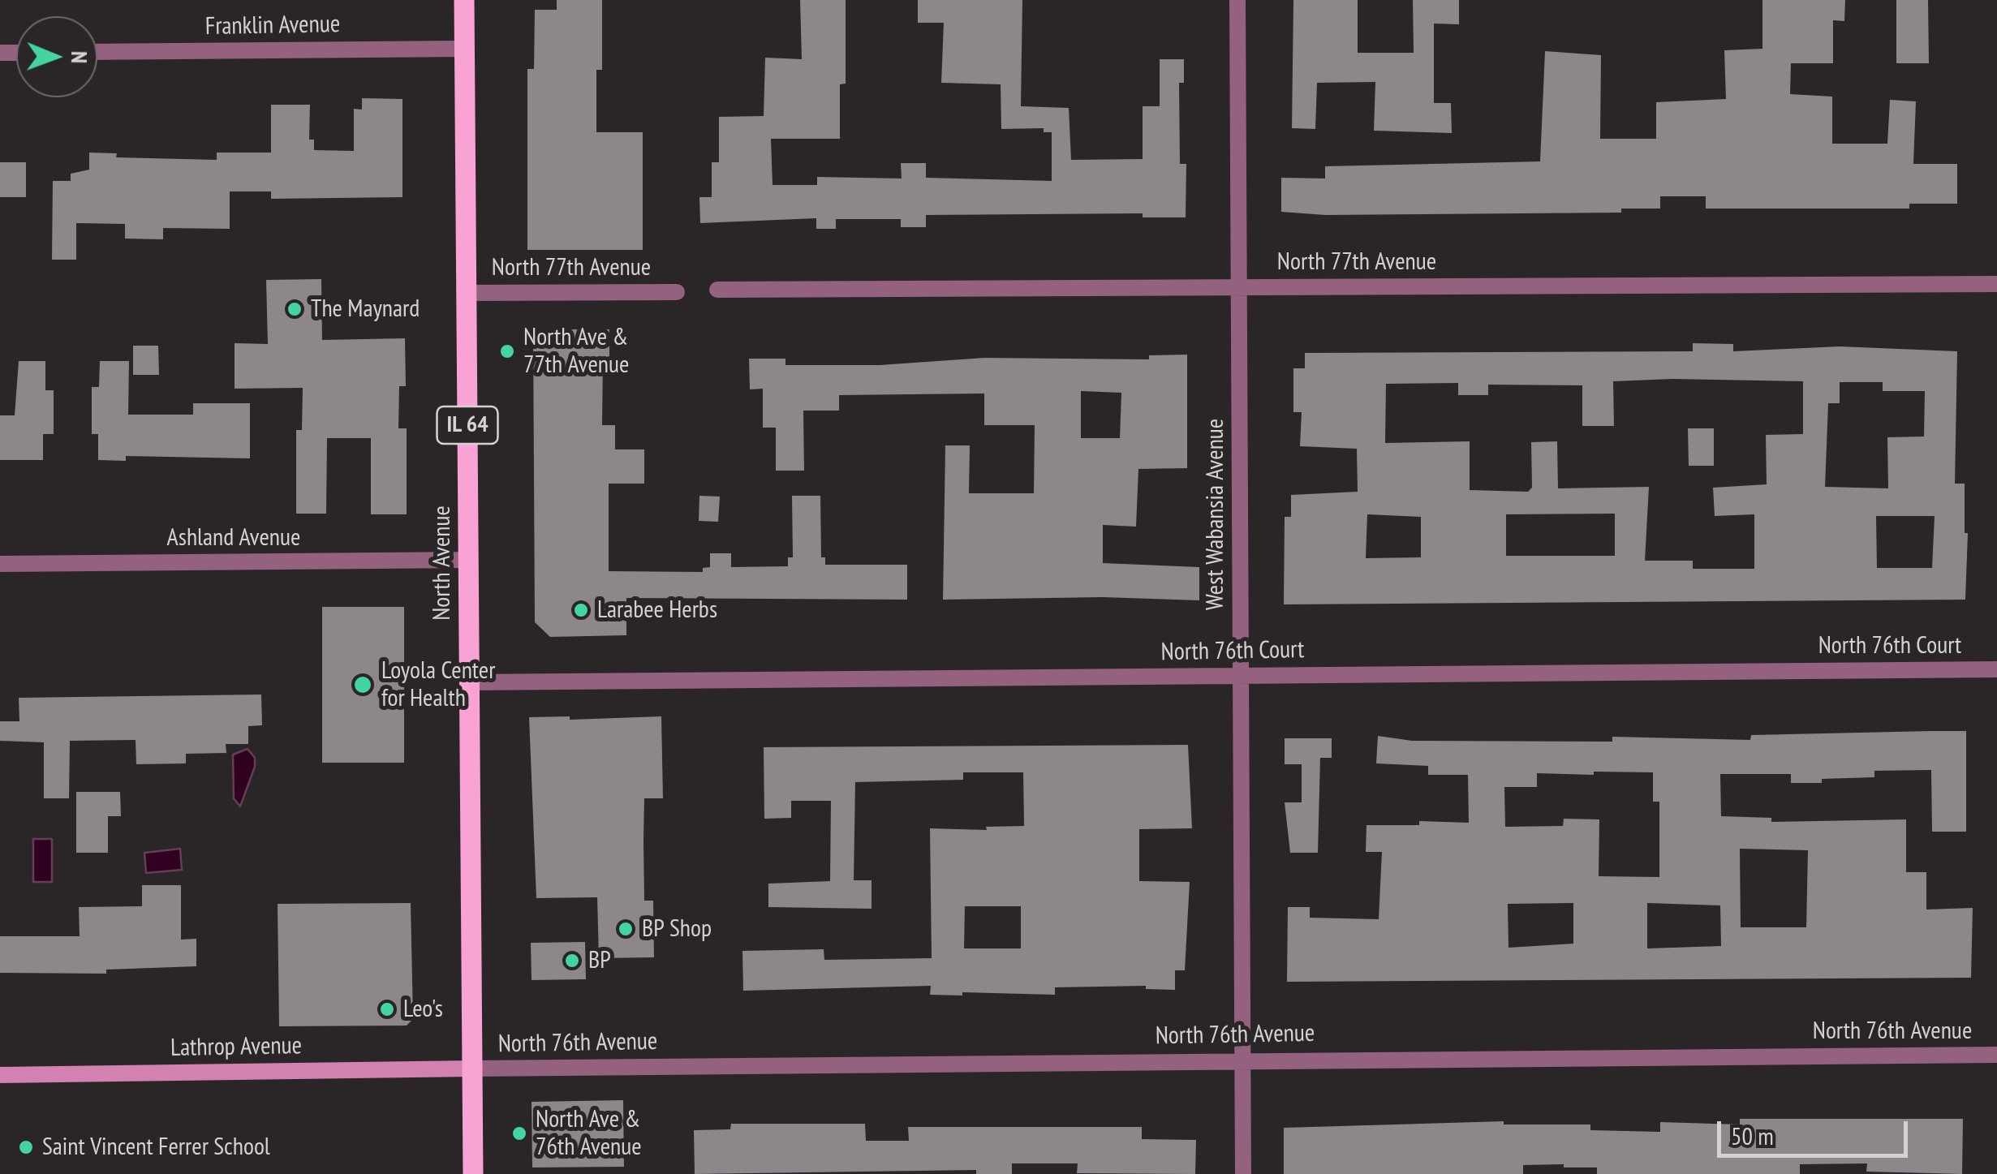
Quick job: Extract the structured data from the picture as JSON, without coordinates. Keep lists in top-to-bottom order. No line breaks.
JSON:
{"streets":{"main road":["IL 64","North Avenue"],"street":["Franklin Avenue","North 77th Avenue","West Wabansia Avenue","Ashland Avenue","North 76th Court","North 76th Avenue","Lathrop Avenue"]},"crossings":[["Franklin Avenue","North Avenue"],["North 77th Avenue","West Wabansia Avenue"],["North 77th Avenue","North Avenue"],["West Wabansia Avenue","North 76th Court"],["West Wabansia Avenue","North 76th Avenue"],["Ashland Avenue","North Avenue"],["North Avenue","North 76th Court"],["North Avenue","North 76th Avenue"],["North Avenue","Lathrop Avenue"],["North 76th Avenue","Lathrop Avenue"]],"places":["The Maynard","North Ave & 77th Avenue","Larabee Herbs","Loyola Center for Health","BP Shop","BP","Leo's","North Ave & 76th Avenue","Saint Vincent Ferrer School"],"scale_bar":"50 m","north":"right"}
